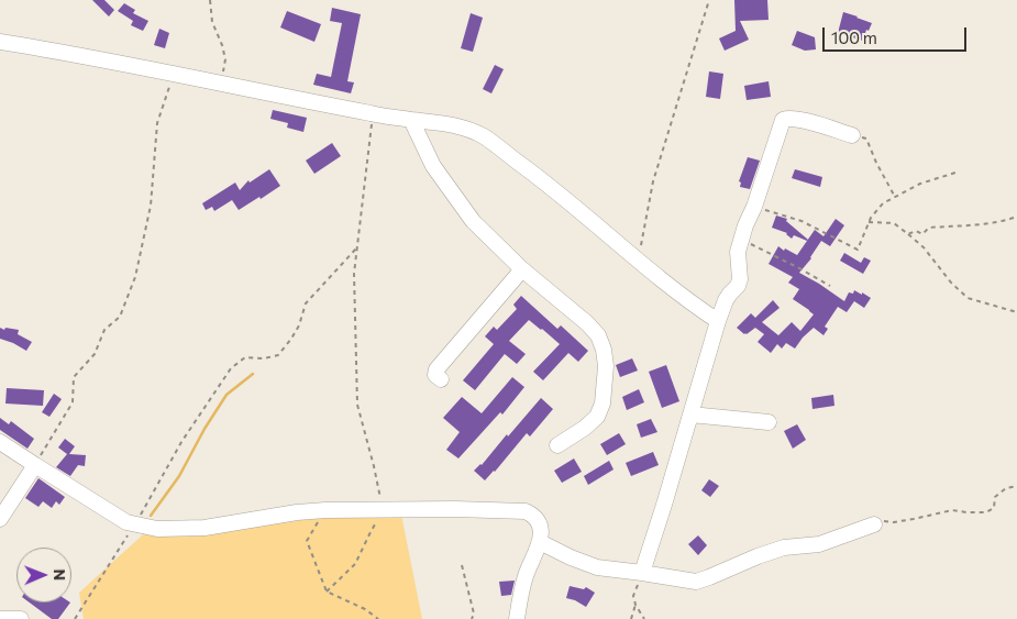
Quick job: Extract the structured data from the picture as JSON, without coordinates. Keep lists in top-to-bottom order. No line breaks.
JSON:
{"scale_bar":"100 m","north":"right"}
